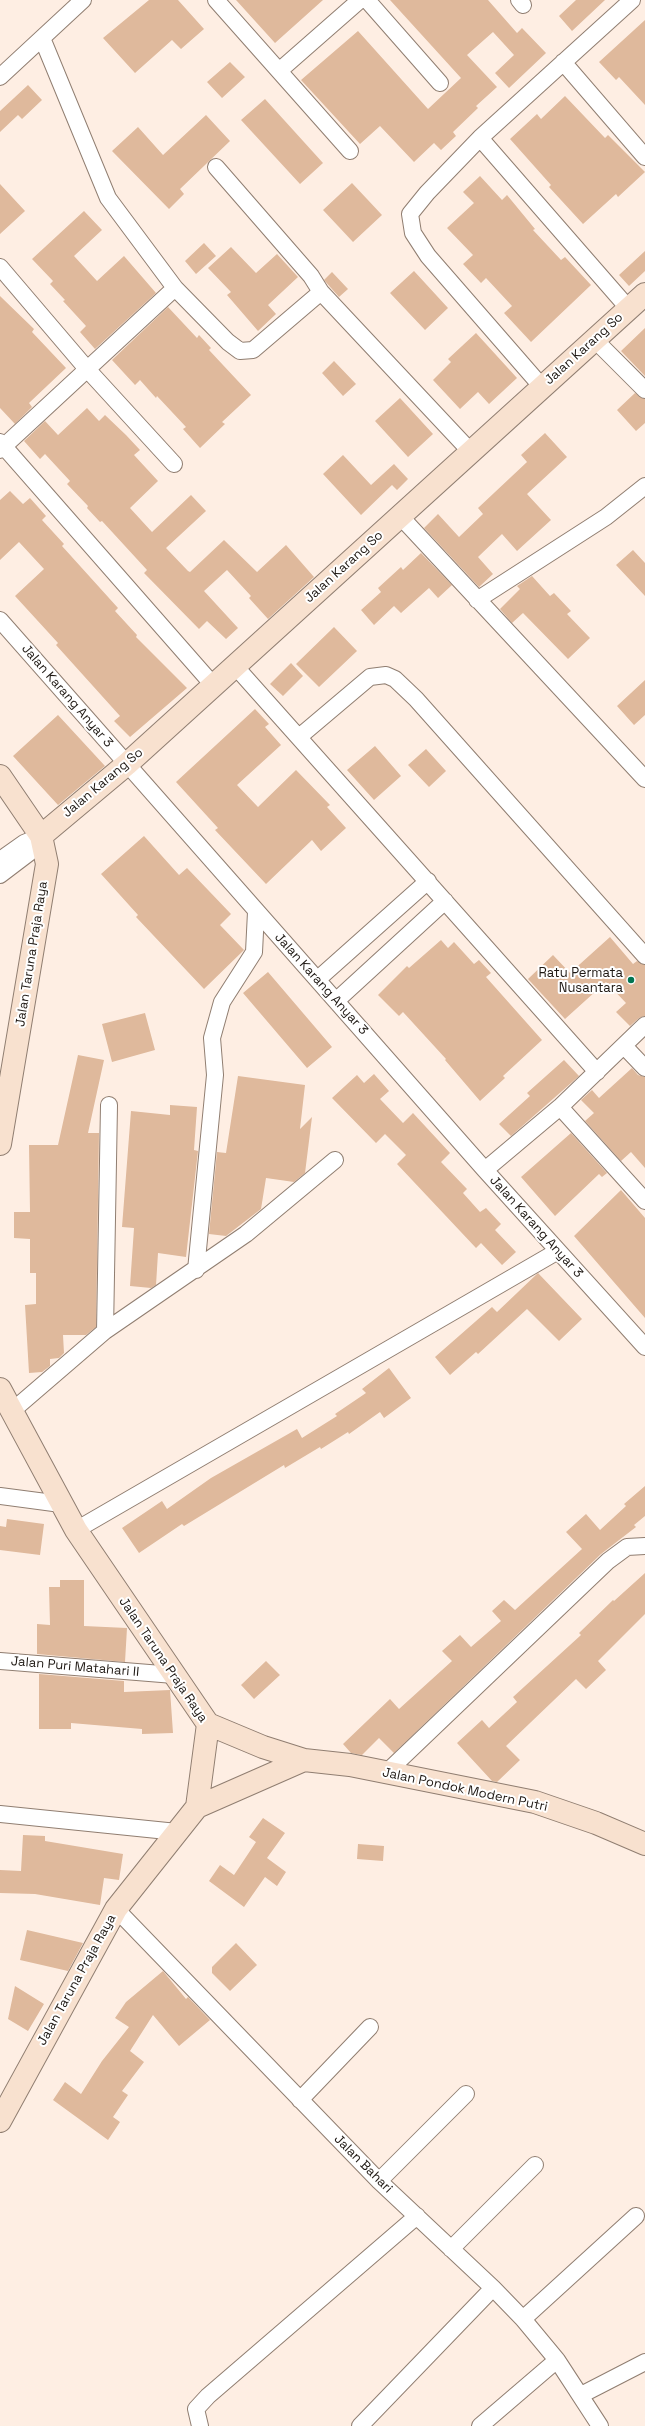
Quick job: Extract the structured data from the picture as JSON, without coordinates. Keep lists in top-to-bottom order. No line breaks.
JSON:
{"streets":{"street":["Jalan Karang So","Jalan Karang Anyar 3","Jalan Taruna Praja Raya","Jalan Puri Matahari II","Jalan Pondok Modern Putri","Jalan Bahari"]},"crossings":[["Jalan Karang So","Jalan Karang Anyar 3"],["Jalan Karang So","Jalan Taruna Praja Raya"],["Jalan Taruna Praja Raya","Jalan Puri Matahari II"],["Jalan Taruna Praja Raya","Jalan Pondok Modern Putri"],["Jalan Taruna Praja Raya","Jalan Bahari"]],"places":["Ratu Permata Nusantara"]}
